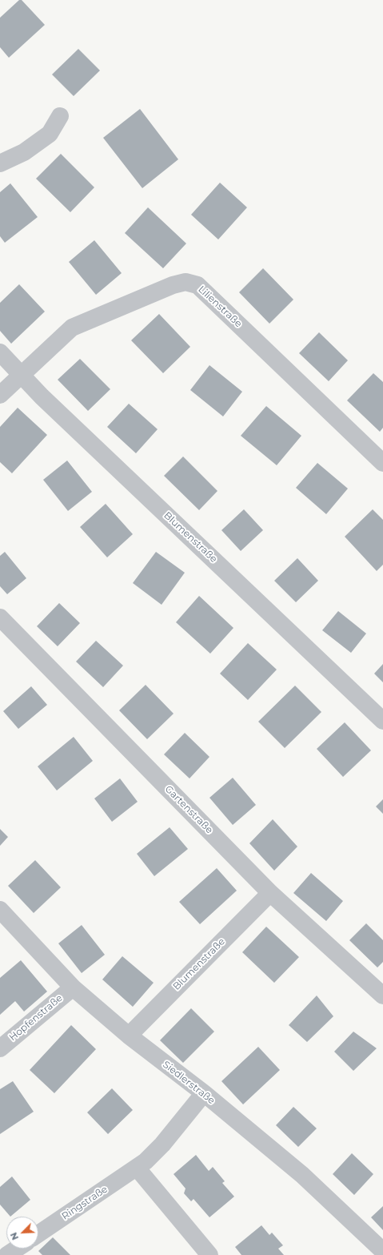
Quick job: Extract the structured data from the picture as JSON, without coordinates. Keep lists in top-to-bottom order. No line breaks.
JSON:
{"streets":{"street":["Lilienstraße","Blumenstraße","Gartenstraße","Hopfenstraße","Siedlerstraße","Ringstraße"]},"crossings":[["Lilienstraße","Blumenstraße"],["Blumenstraße","Gartenstraße"],["Blumenstraße","Siedlerstraße"],["Hopfenstraße","Siedlerstraße"],["Siedlerstraße","Ringstraße"]],"north":"bottom left"}
